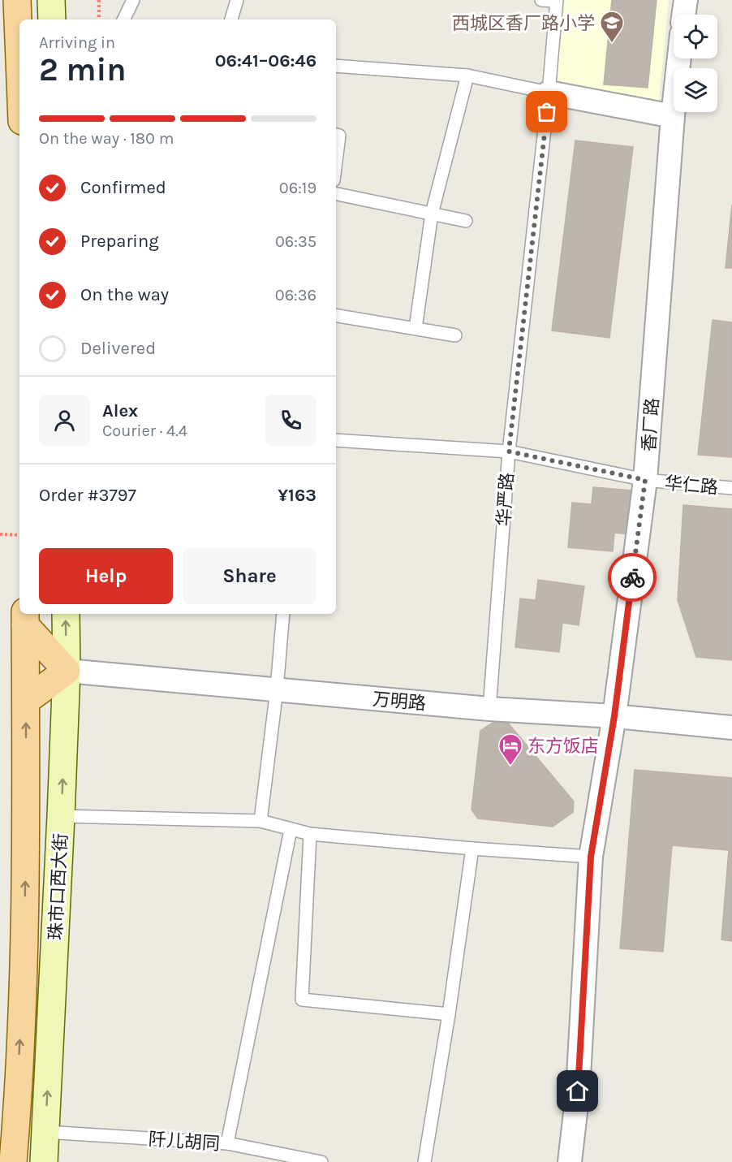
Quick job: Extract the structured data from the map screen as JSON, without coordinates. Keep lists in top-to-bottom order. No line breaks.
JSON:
{"streets":{"main road":["珠市口西大街"],"street":["香厂路","万明路"],"lane":["华仁路","华严路","阡儿胡同"]},"crossings":[["香厂路","华仁路"],["香厂路","万明路"],["华仁路","华严路"],["华严路","万明路"],["万明路","珠市口西大街"],["珠市口西大街","阡儿胡同"]],"one_way":["珠市口西大街"],"places":{"school or university":["西城区香厂路小学"],"hotel":["东方饭店"]},"page":{"heading":["2 min","Arriving in","06:41–06:46"],"panel":["Alex","Courier · 4.4","Order #3797","¥163"],"bar":"On the way · 180 m","list":[["Confirmed","06:19"],["Preparing","06:35"],["On the way","06:36"],"Delivered"],"buttons":["Help","Share"]}}
